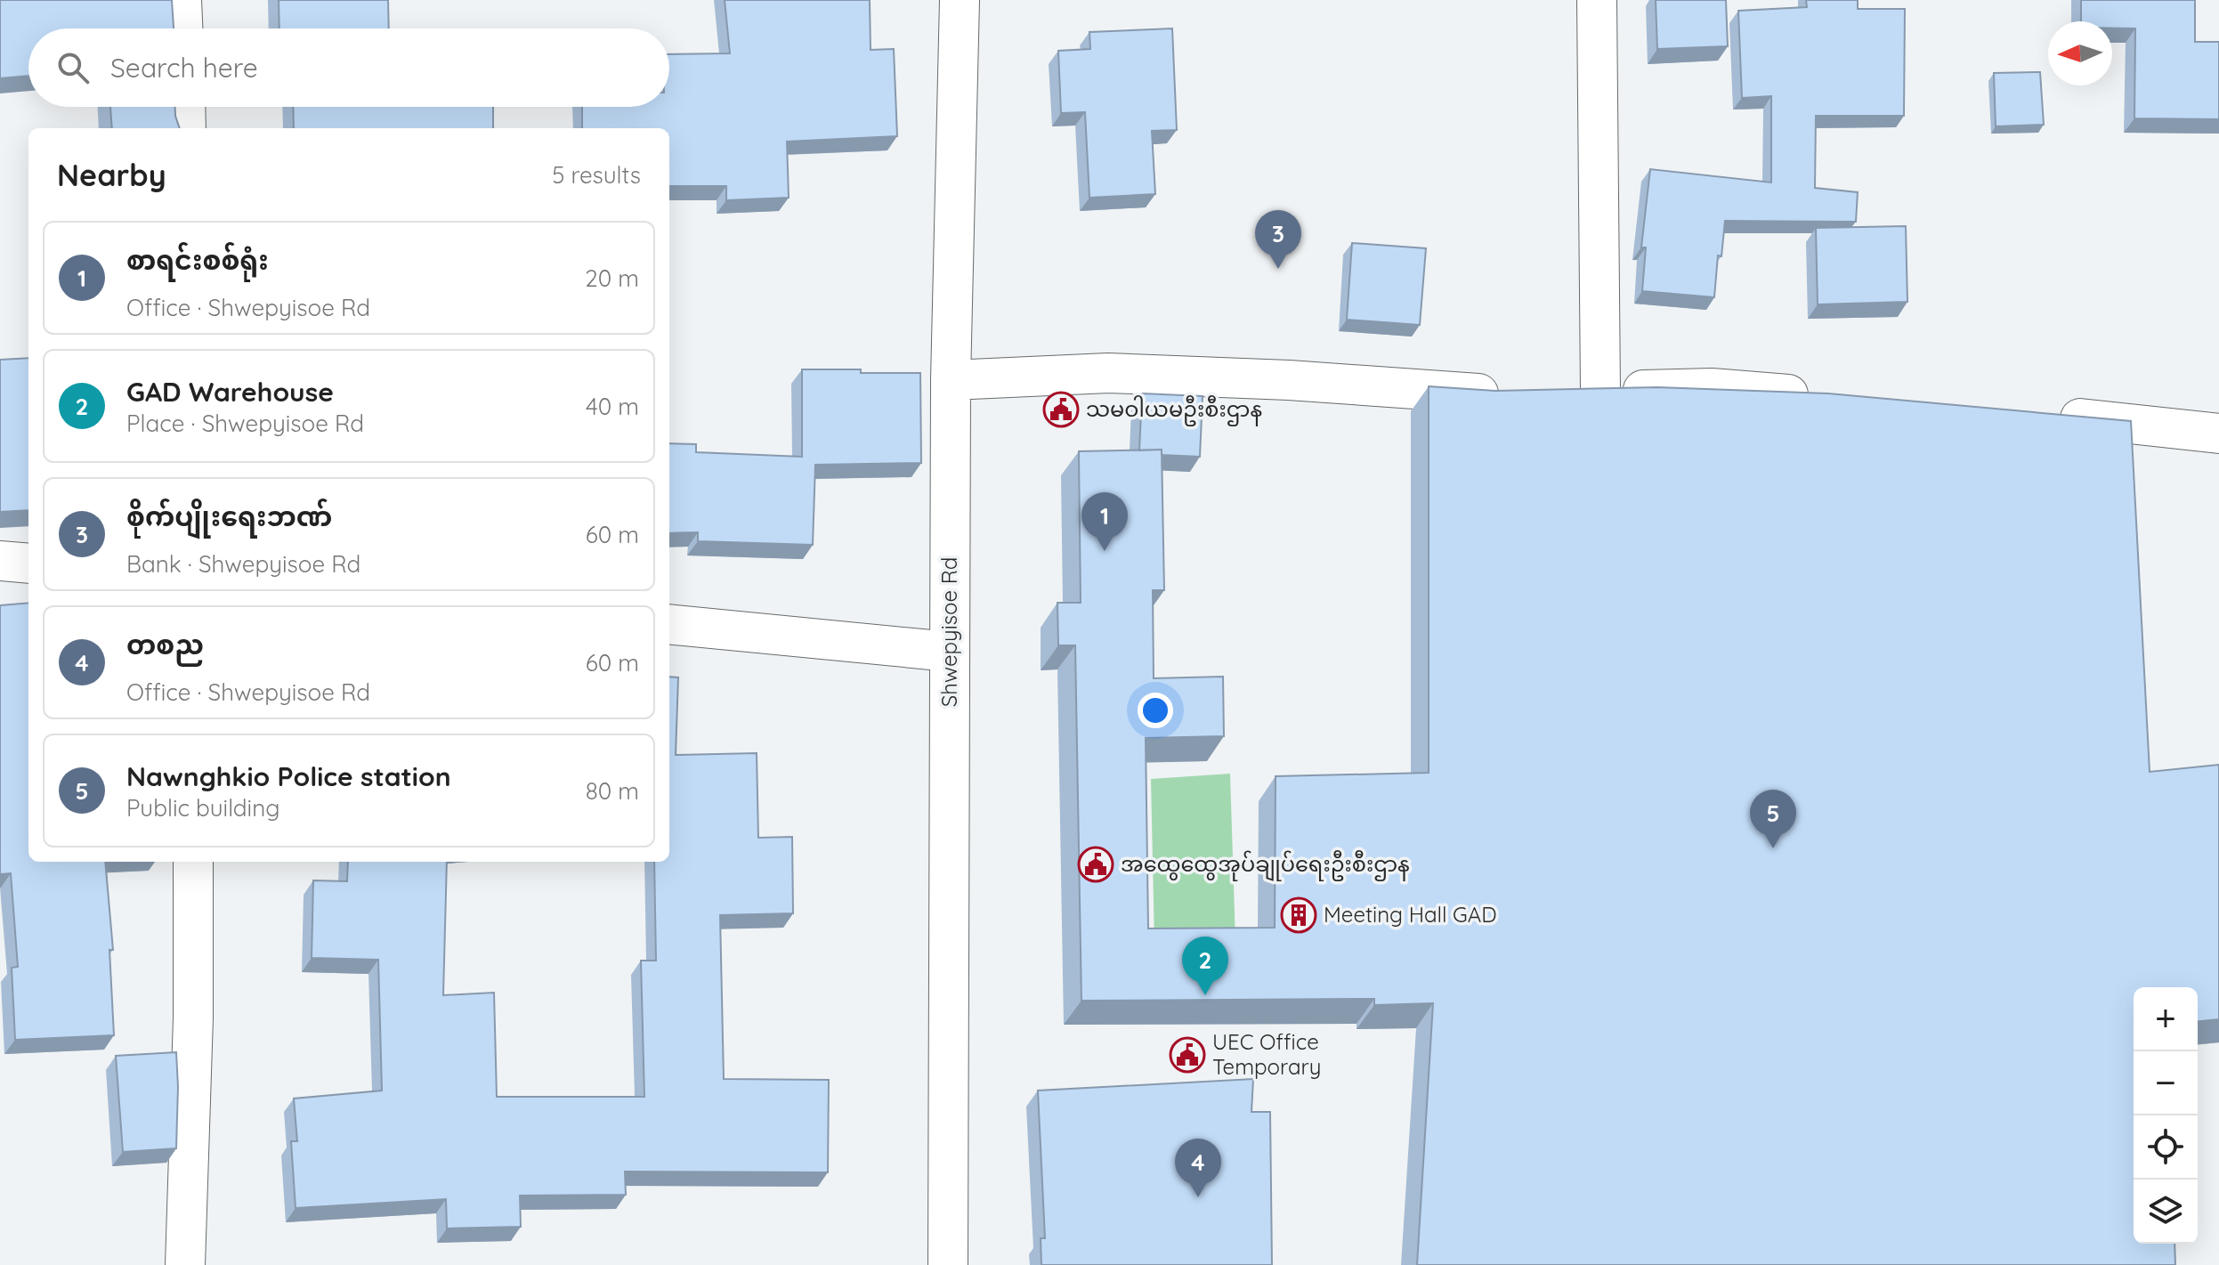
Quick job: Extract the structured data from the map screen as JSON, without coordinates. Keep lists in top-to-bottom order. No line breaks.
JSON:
{"streets":{"street":["Shwepyisoe Rd"]},"places":{"public building":["သမဝါယမဦးစီးဌာန","အထွေထွေအုပ်ချုပ်ရေးဦးစီးဌာန","UEC Office Temporary"],"building":["Meeting Hall GAD"]},"north":"left","page":{"search":"Search here","heading":["Nearby","5 results"],"pins":["3","1","5","2","4"],"list":[{"mark":"1","name":"စာရင်းစစ်ရုံး","note":"Office · Shwepyisoe Rd","value":"20 m"},{"mark":"2","name":"GAD Warehouse","note":"Place · Shwepyisoe Rd","value":"40 m"},{"mark":"3","name":"စိုက်ပျိုးရေးဘဏ်","note":"Bank · Shwepyisoe Rd","value":"60 m"},{"mark":"4","name":"တစည","note":"Office · Shwepyisoe Rd","value":"60 m"},{"mark":"5","name":"Nawnghkio Police station","note":"Public building","value":"80 m"}],"map_buttons":["+","−"]}}
